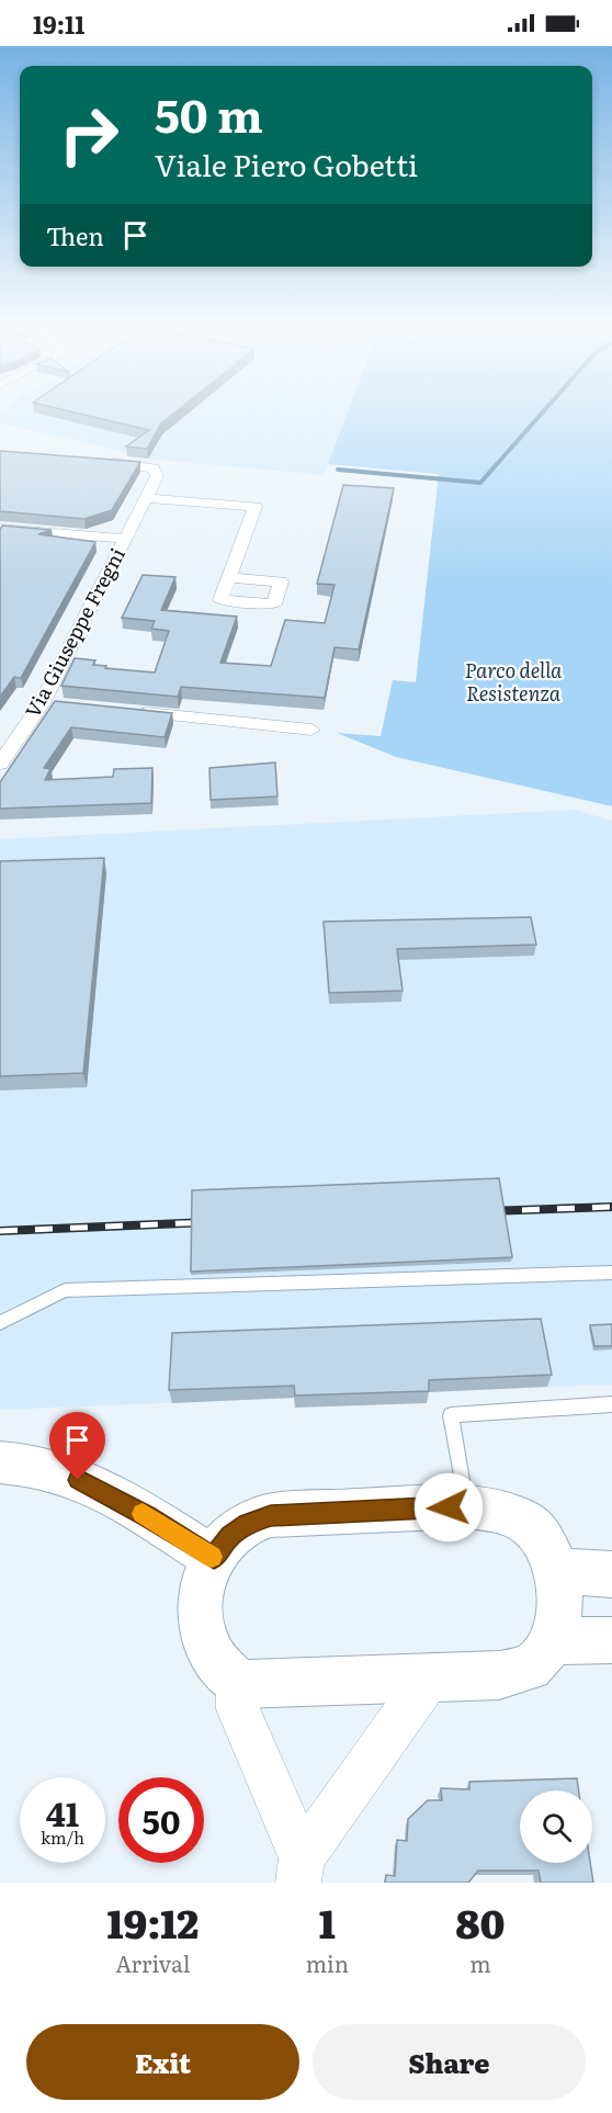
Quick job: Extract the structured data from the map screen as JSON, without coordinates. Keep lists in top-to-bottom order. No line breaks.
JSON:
{"streets":{"street":["Via Giuseppe Fregni"]},"parks":["Parco della Resistenza"],"page":{"status":"19:11","turn":["50 m","Viale Piero Gobetti"],"then":"Then","speed":"41 km/h","limit":"50","eta":["19:12","Arrival","1","min","80","m"],"buttons":["Exit","Share"]}}
